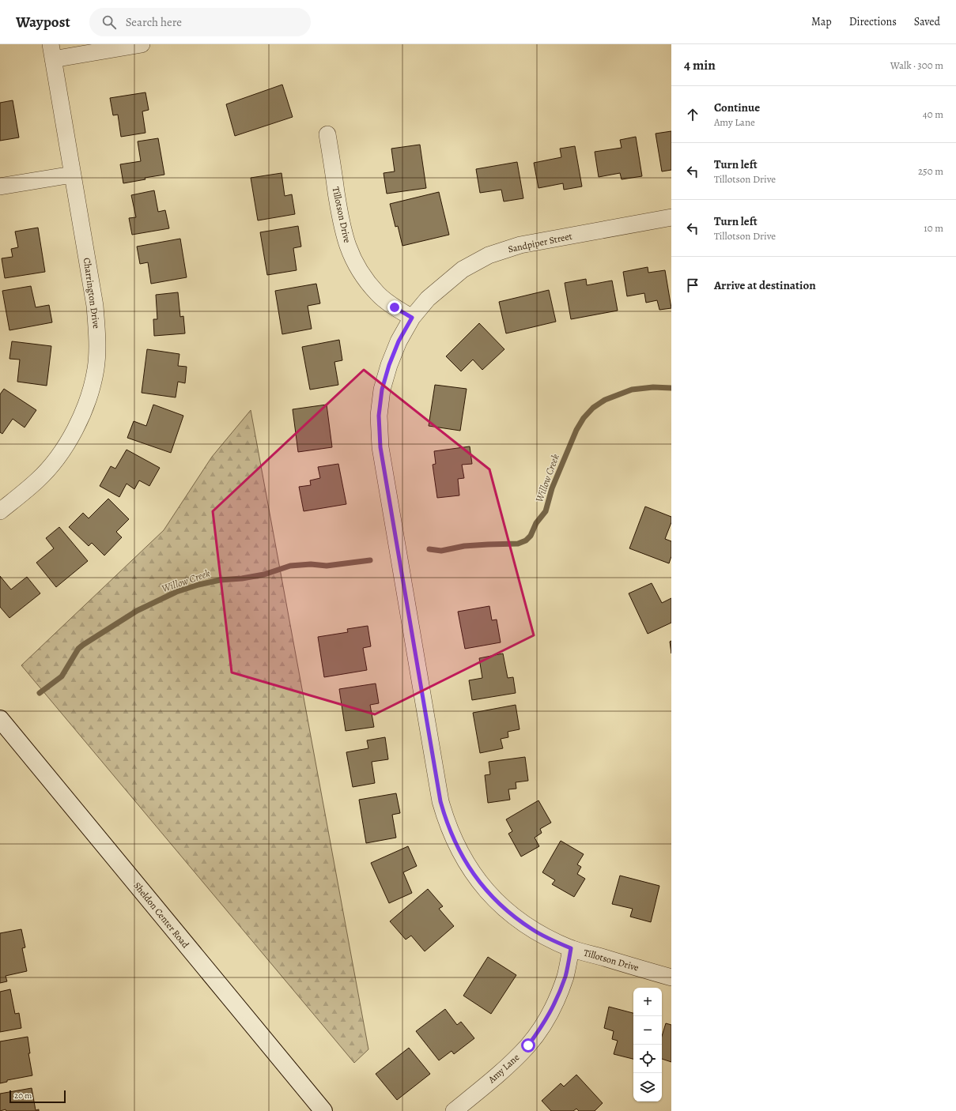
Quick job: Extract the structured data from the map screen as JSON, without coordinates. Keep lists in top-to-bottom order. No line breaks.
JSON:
{"streets":{"main road":["Sheldon Center Road"],"street":["Tillotson Drive","Sandpiper Street","Charrington Drive","Amy Lane"]},"crossings":[["Tillotson Drive","Sandpiper Street"],["Tillotson Drive","Amy Lane"]],"water":["Willow Creek"],"scale_bar":"20 m","page":{"header":"Waypost","search":"Search here","nav":["Map","Directions","Saved"],"heading":["4 min","Walk · 300 m"],"list":[["Continue","Amy Lane","40 m"],["Turn left","Tillotson Drive","250 m"],["Turn left","Tillotson Drive","10 m"],"Arrive at destination"],"map_buttons":["+","−"],"scale":"20 m"}}
